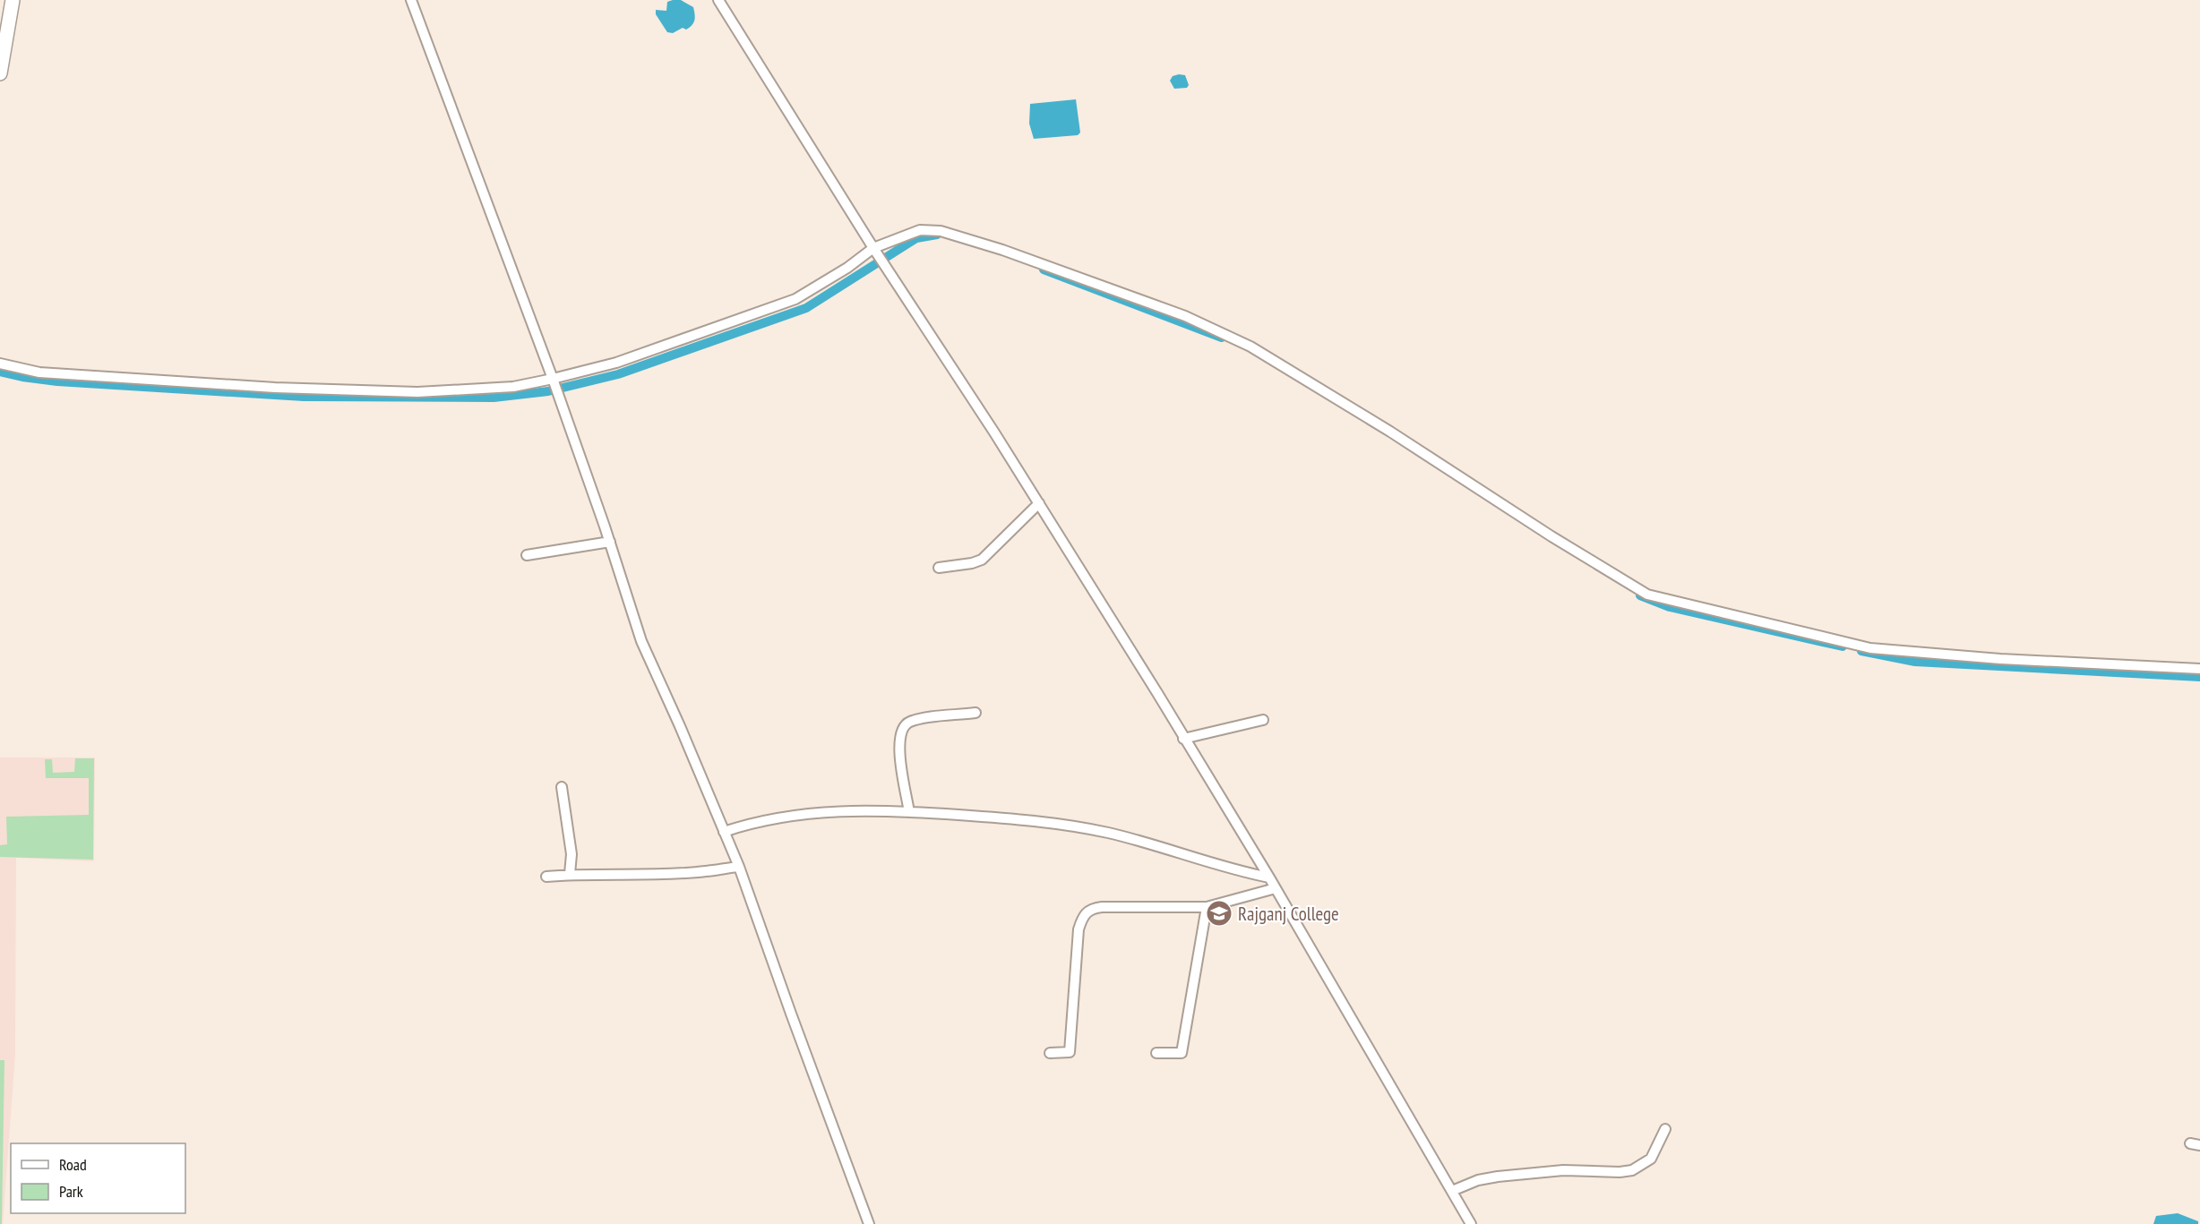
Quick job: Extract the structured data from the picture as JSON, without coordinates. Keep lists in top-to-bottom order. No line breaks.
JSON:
{"places":{"school or university":["Rajganj College"]},"legend":["Road","Park"]}
